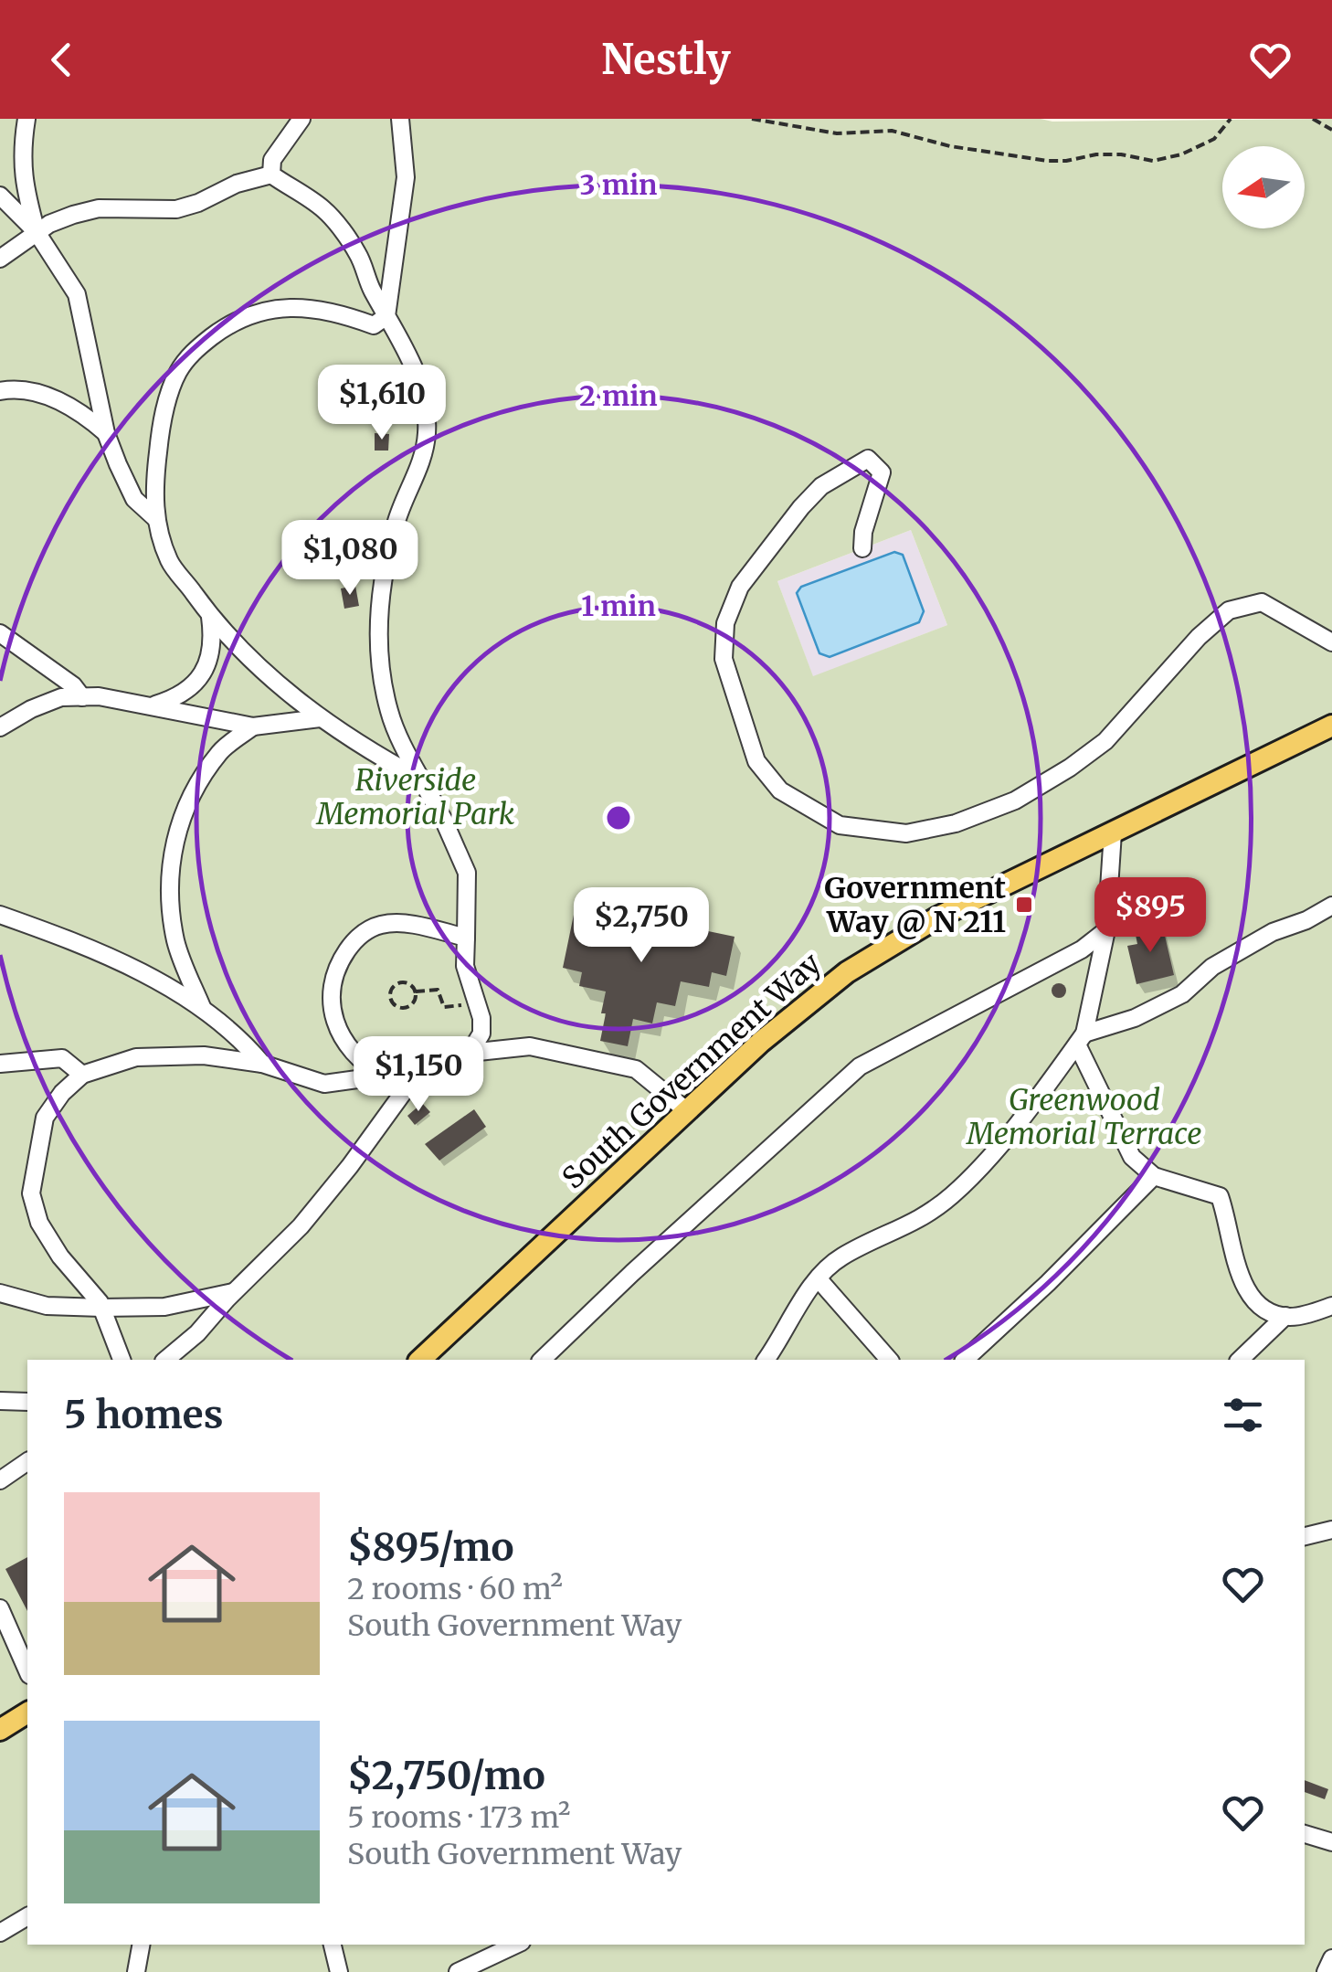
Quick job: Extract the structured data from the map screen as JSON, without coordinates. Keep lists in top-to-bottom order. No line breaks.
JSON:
{"streets":{"main road":["South Government Way"]},"parks":["Riverside Memorial Park","Greenwood Memorial Terrace"],"places":{"transit":["Government Way @ N 211"]},"north":"left","page":{"header":"Nestly","price":["$1,610","$1,080","$895","$2,750","$1,150"],"heading":"5 homes","list":[{"name":"$895/mo","note":"2 rooms · 60 m² · South Government Way"},{"name":"$2,750/mo","note":"5 rooms · 173 m² · South Government Way"}]},"rings":["3 min","2 min","1 min"]}
